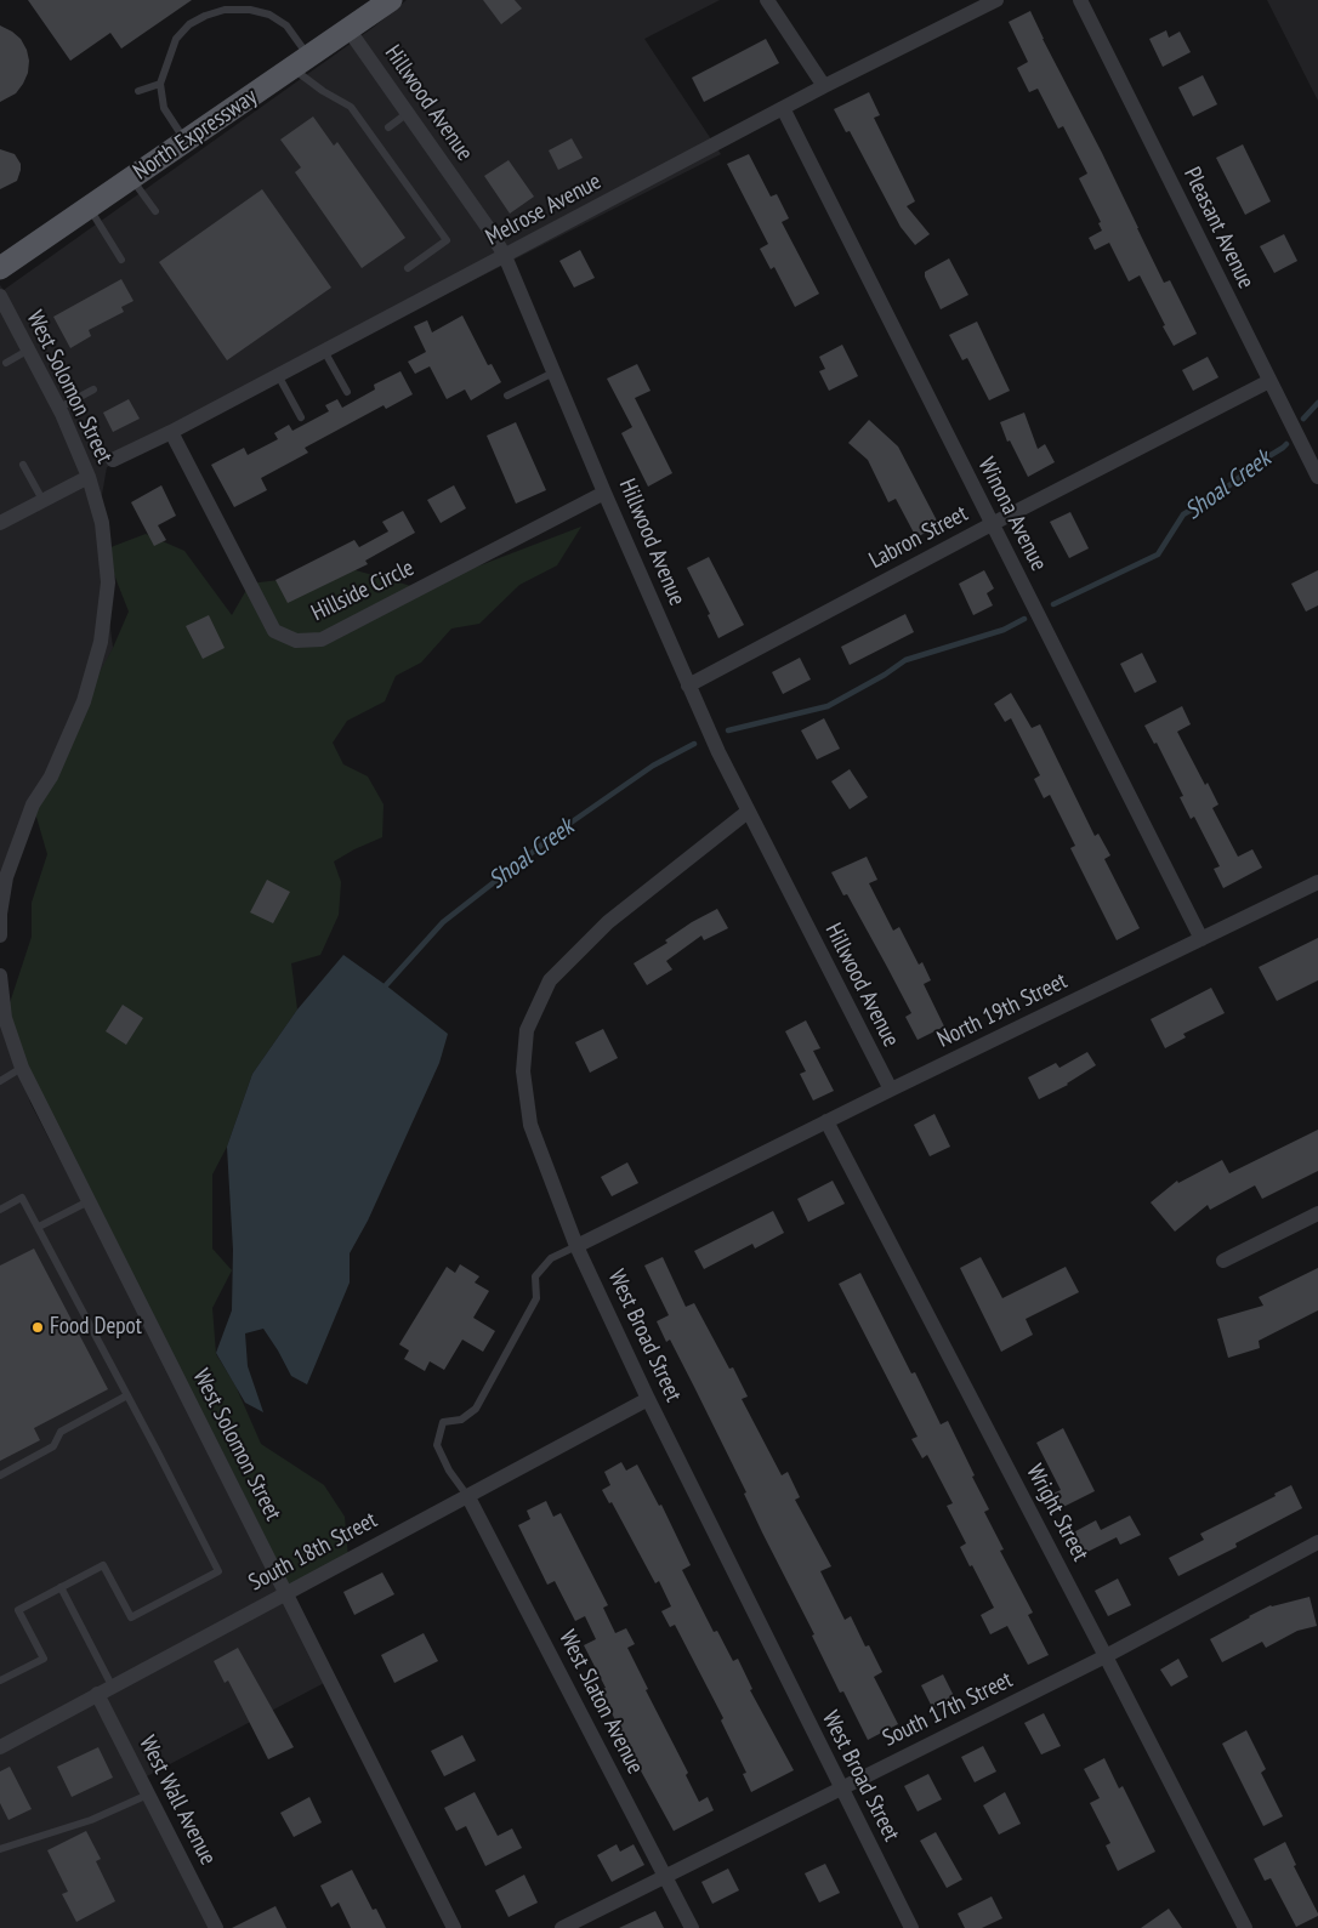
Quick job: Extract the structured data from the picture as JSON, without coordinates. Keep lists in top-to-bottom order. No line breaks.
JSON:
{"streets":{"main road":["North Expressway"],"street":["Hillwood Avenue","Melrose Avenue","Pleasant Avenue","West Solomon Street","Winona Avenue","Labron Street","Hillside Circle","North 19th Street","West Broad Street","Wright Street","South 18th Street","West Slaton Avenue","South 17th Street","West Wall Avenue"]},"crossings":[["Hillwood Avenue","North Expressway"],["Hillwood Avenue","Melrose Avenue"],["Hillwood Avenue","Labron Street"],["Hillwood Avenue","Hillside Circle"],["Hillwood Avenue","North 19th Street"],["Hillwood Avenue","West Broad Street"],["Melrose Avenue","Winona Avenue"],["Melrose Avenue","Hillside Circle"],["Pleasant Avenue","Labron Street"],["West Solomon Street","South 18th Street"],["Winona Avenue","Labron Street"],["Winona Avenue","North 19th Street"],["North 19th Street","West Broad Street"],["North 19th Street","Wright Street"],["West Broad Street","South 18th Street"],["West Broad Street","South 17th Street"],["Wright Street","South 17th Street"],["South 18th Street","West Slaton Avenue"],["South 18th Street","West Wall Avenue"],["West Slaton Avenue","South 17th Street"]],"water":["Shoal Creek"],"places":["Food Depot"]}
